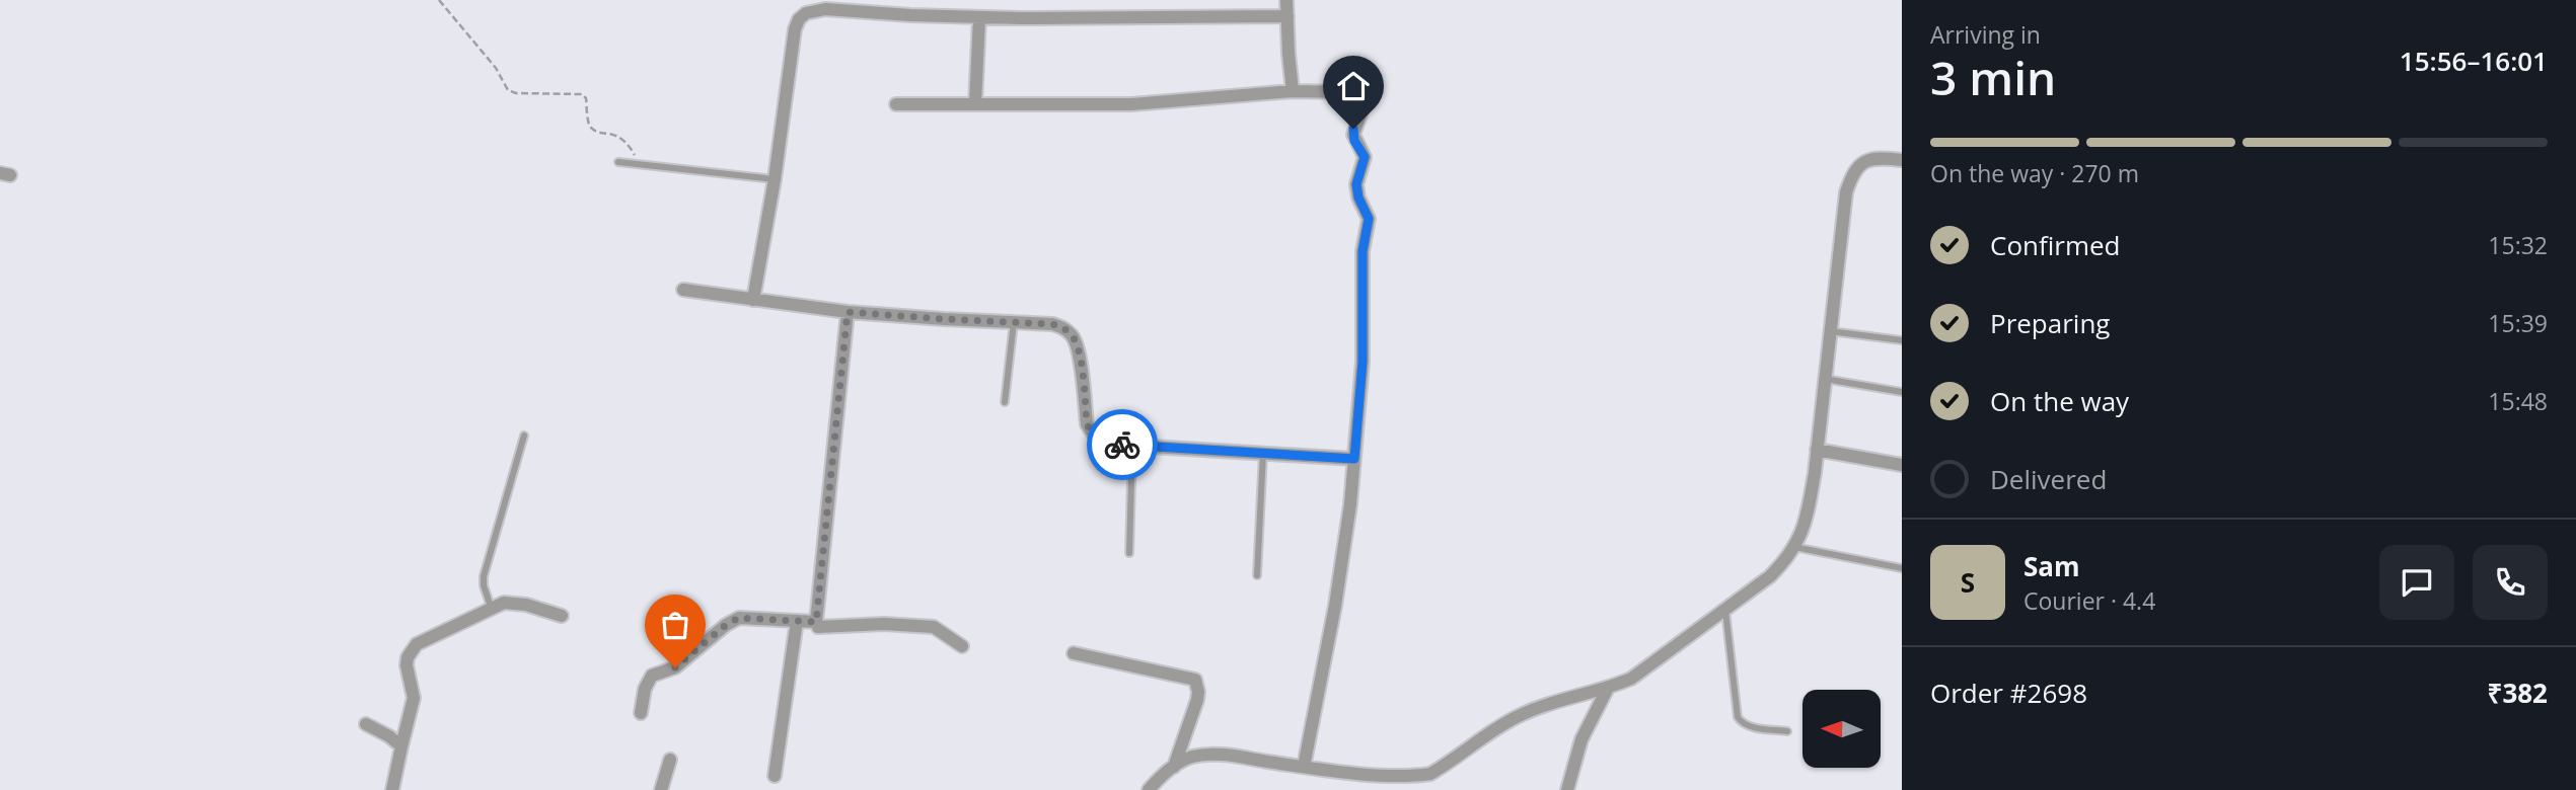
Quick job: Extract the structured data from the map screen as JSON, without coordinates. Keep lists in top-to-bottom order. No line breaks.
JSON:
{"north":"left","page":{"heading":["3 min","Arriving in","15:56–16:01"],"panel":["Sam","Courier · 4.4","Order #2698","₹382"],"bar":"On the way · 270 m","list":[["Confirmed","15:32"],["Preparing","15:39"],["On the way","15:48"],"Delivered"],"round":"S"}}
